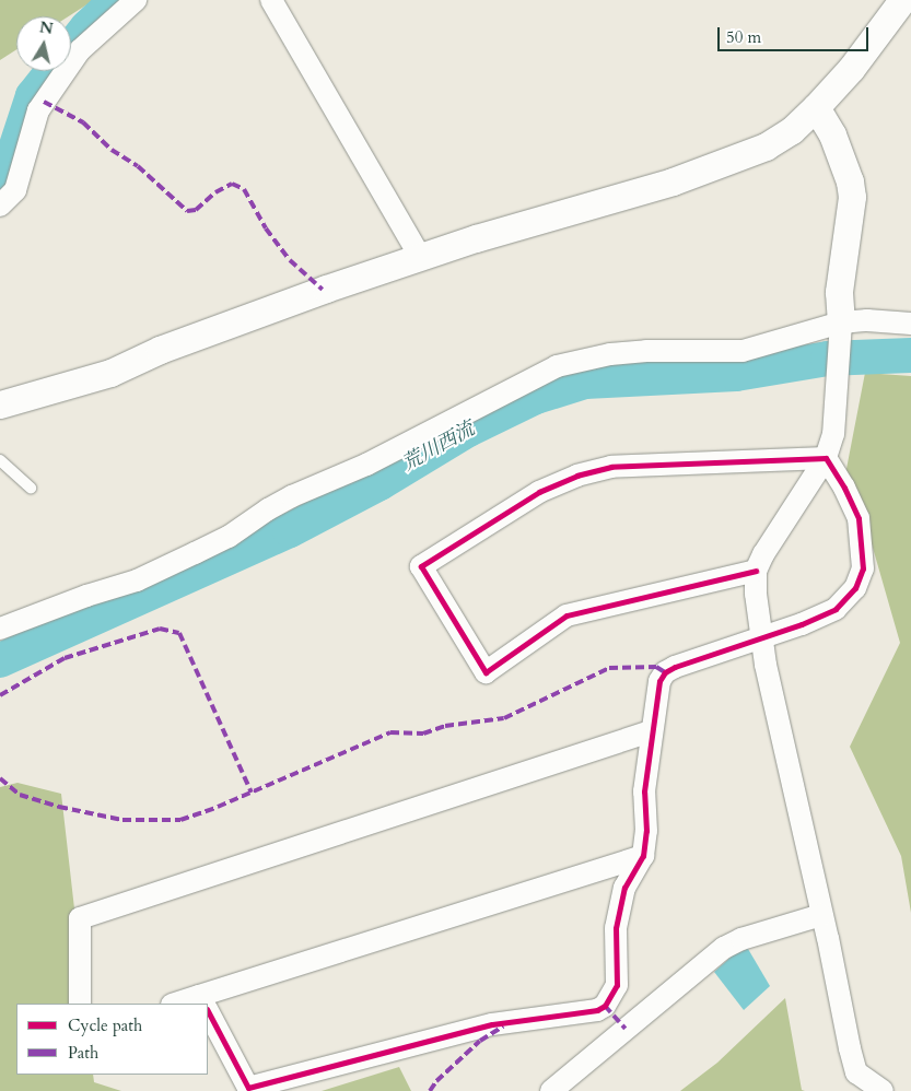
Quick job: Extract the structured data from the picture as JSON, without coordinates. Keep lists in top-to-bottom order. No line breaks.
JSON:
{"water":["荒川西流"],"legend":["Cycle path","Path"],"scale_bar":"50 m","north":"top"}
